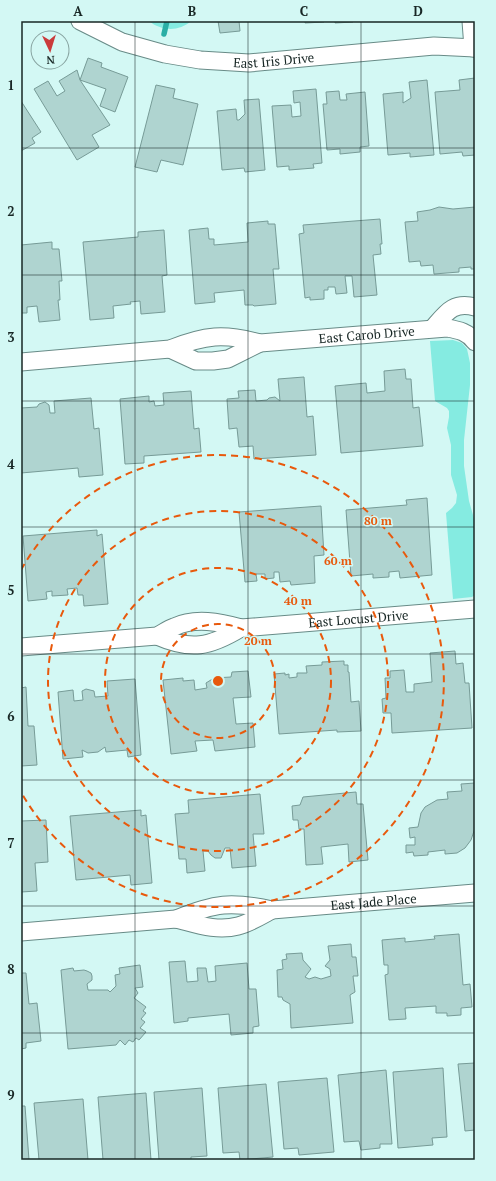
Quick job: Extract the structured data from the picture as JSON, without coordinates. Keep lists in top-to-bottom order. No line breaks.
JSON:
{"streets":{"street":["East Iris Drive","East Carob Drive","East Locust Drive","East Jade Place"]},"north":"bottom","grid":{"columns":["A","B","C","D"],"rows":["1","2","3","4","5","6","7","8","9"]},"rings":["80 m","60 m","40 m","20 m"]}
